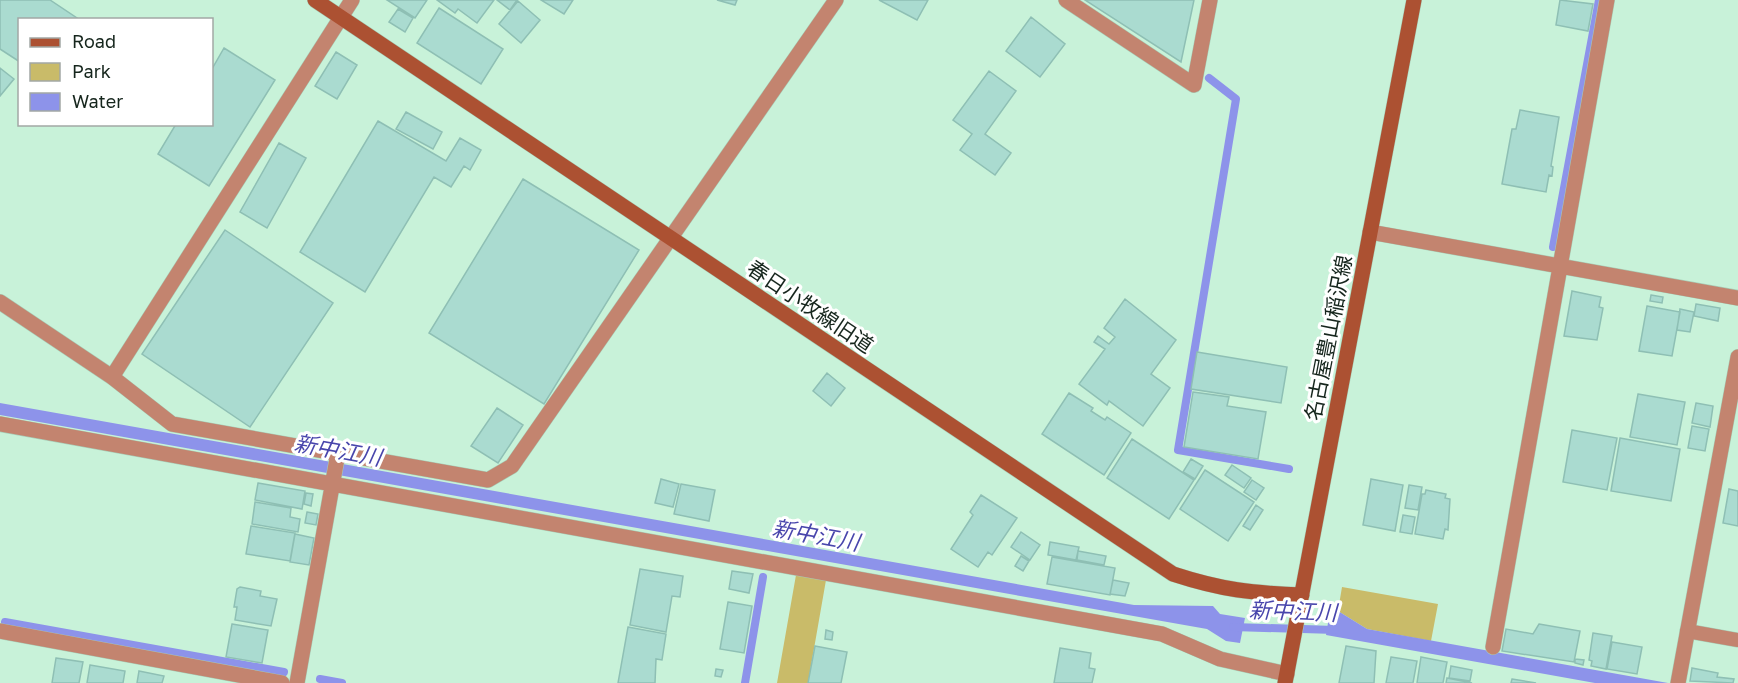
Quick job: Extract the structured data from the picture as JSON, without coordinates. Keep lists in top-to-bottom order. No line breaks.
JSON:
{"streets":{"street":["春日小牧線旧道","名古屋豊山稲沢線"]},"crossings":[["春日小牧線旧道","名古屋豊山稲沢線"]],"water":["新中江川"],"legend":["Road","Park","Water"]}
